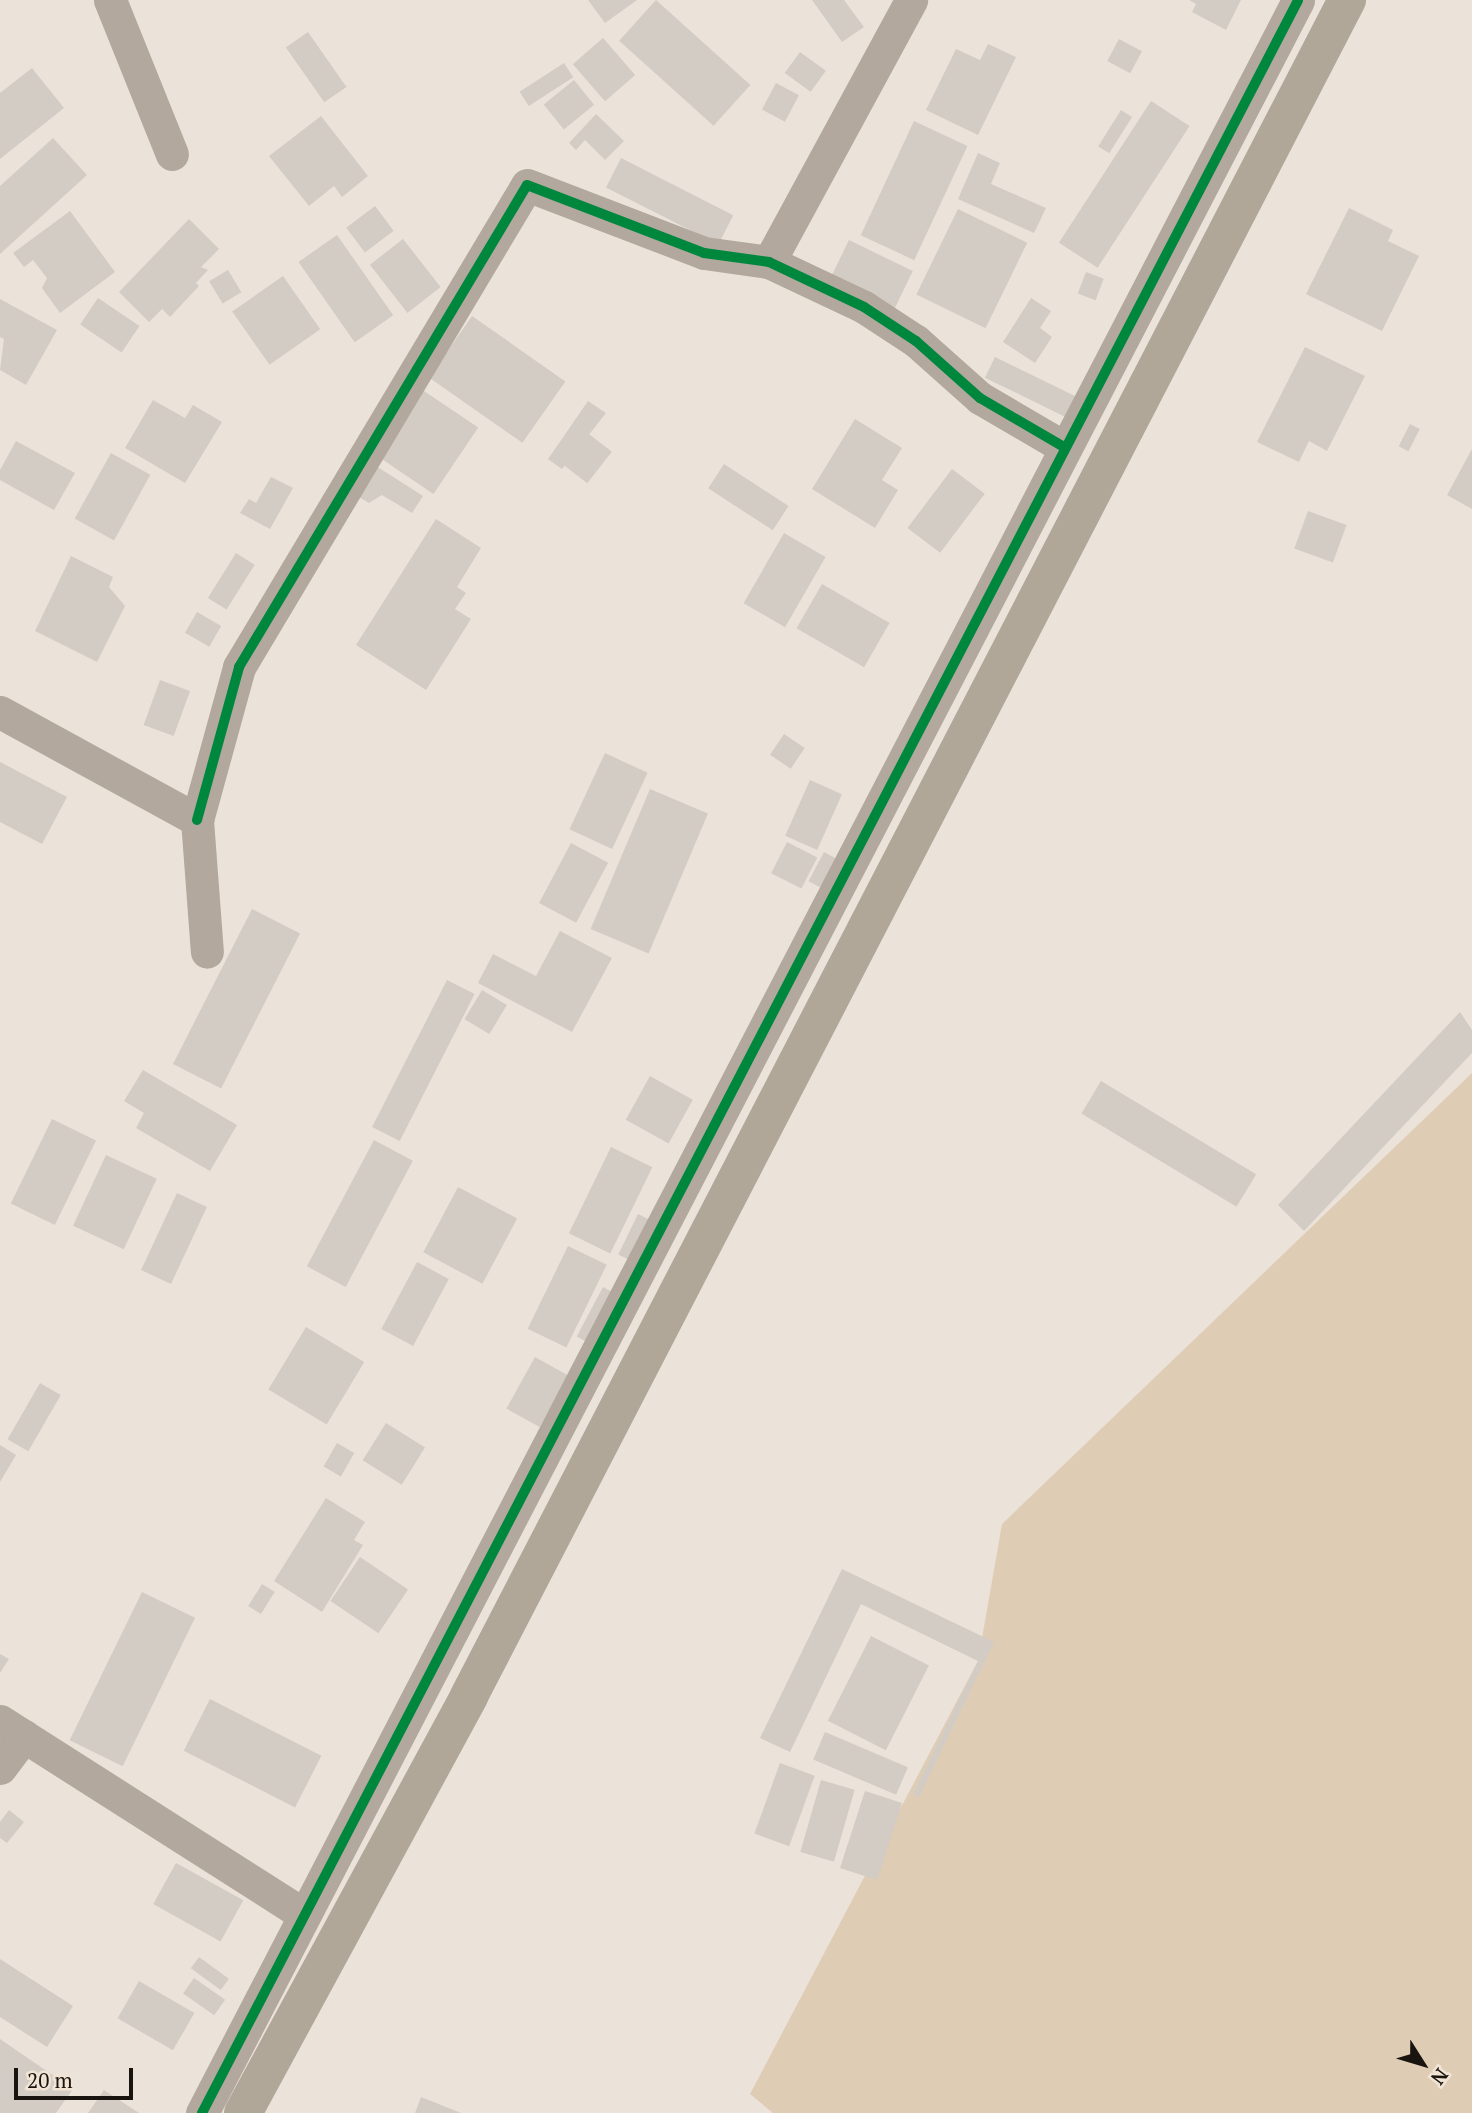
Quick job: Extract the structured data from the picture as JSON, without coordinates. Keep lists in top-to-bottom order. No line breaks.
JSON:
{"scale_bar":"20 m","north":"bottom right"}
